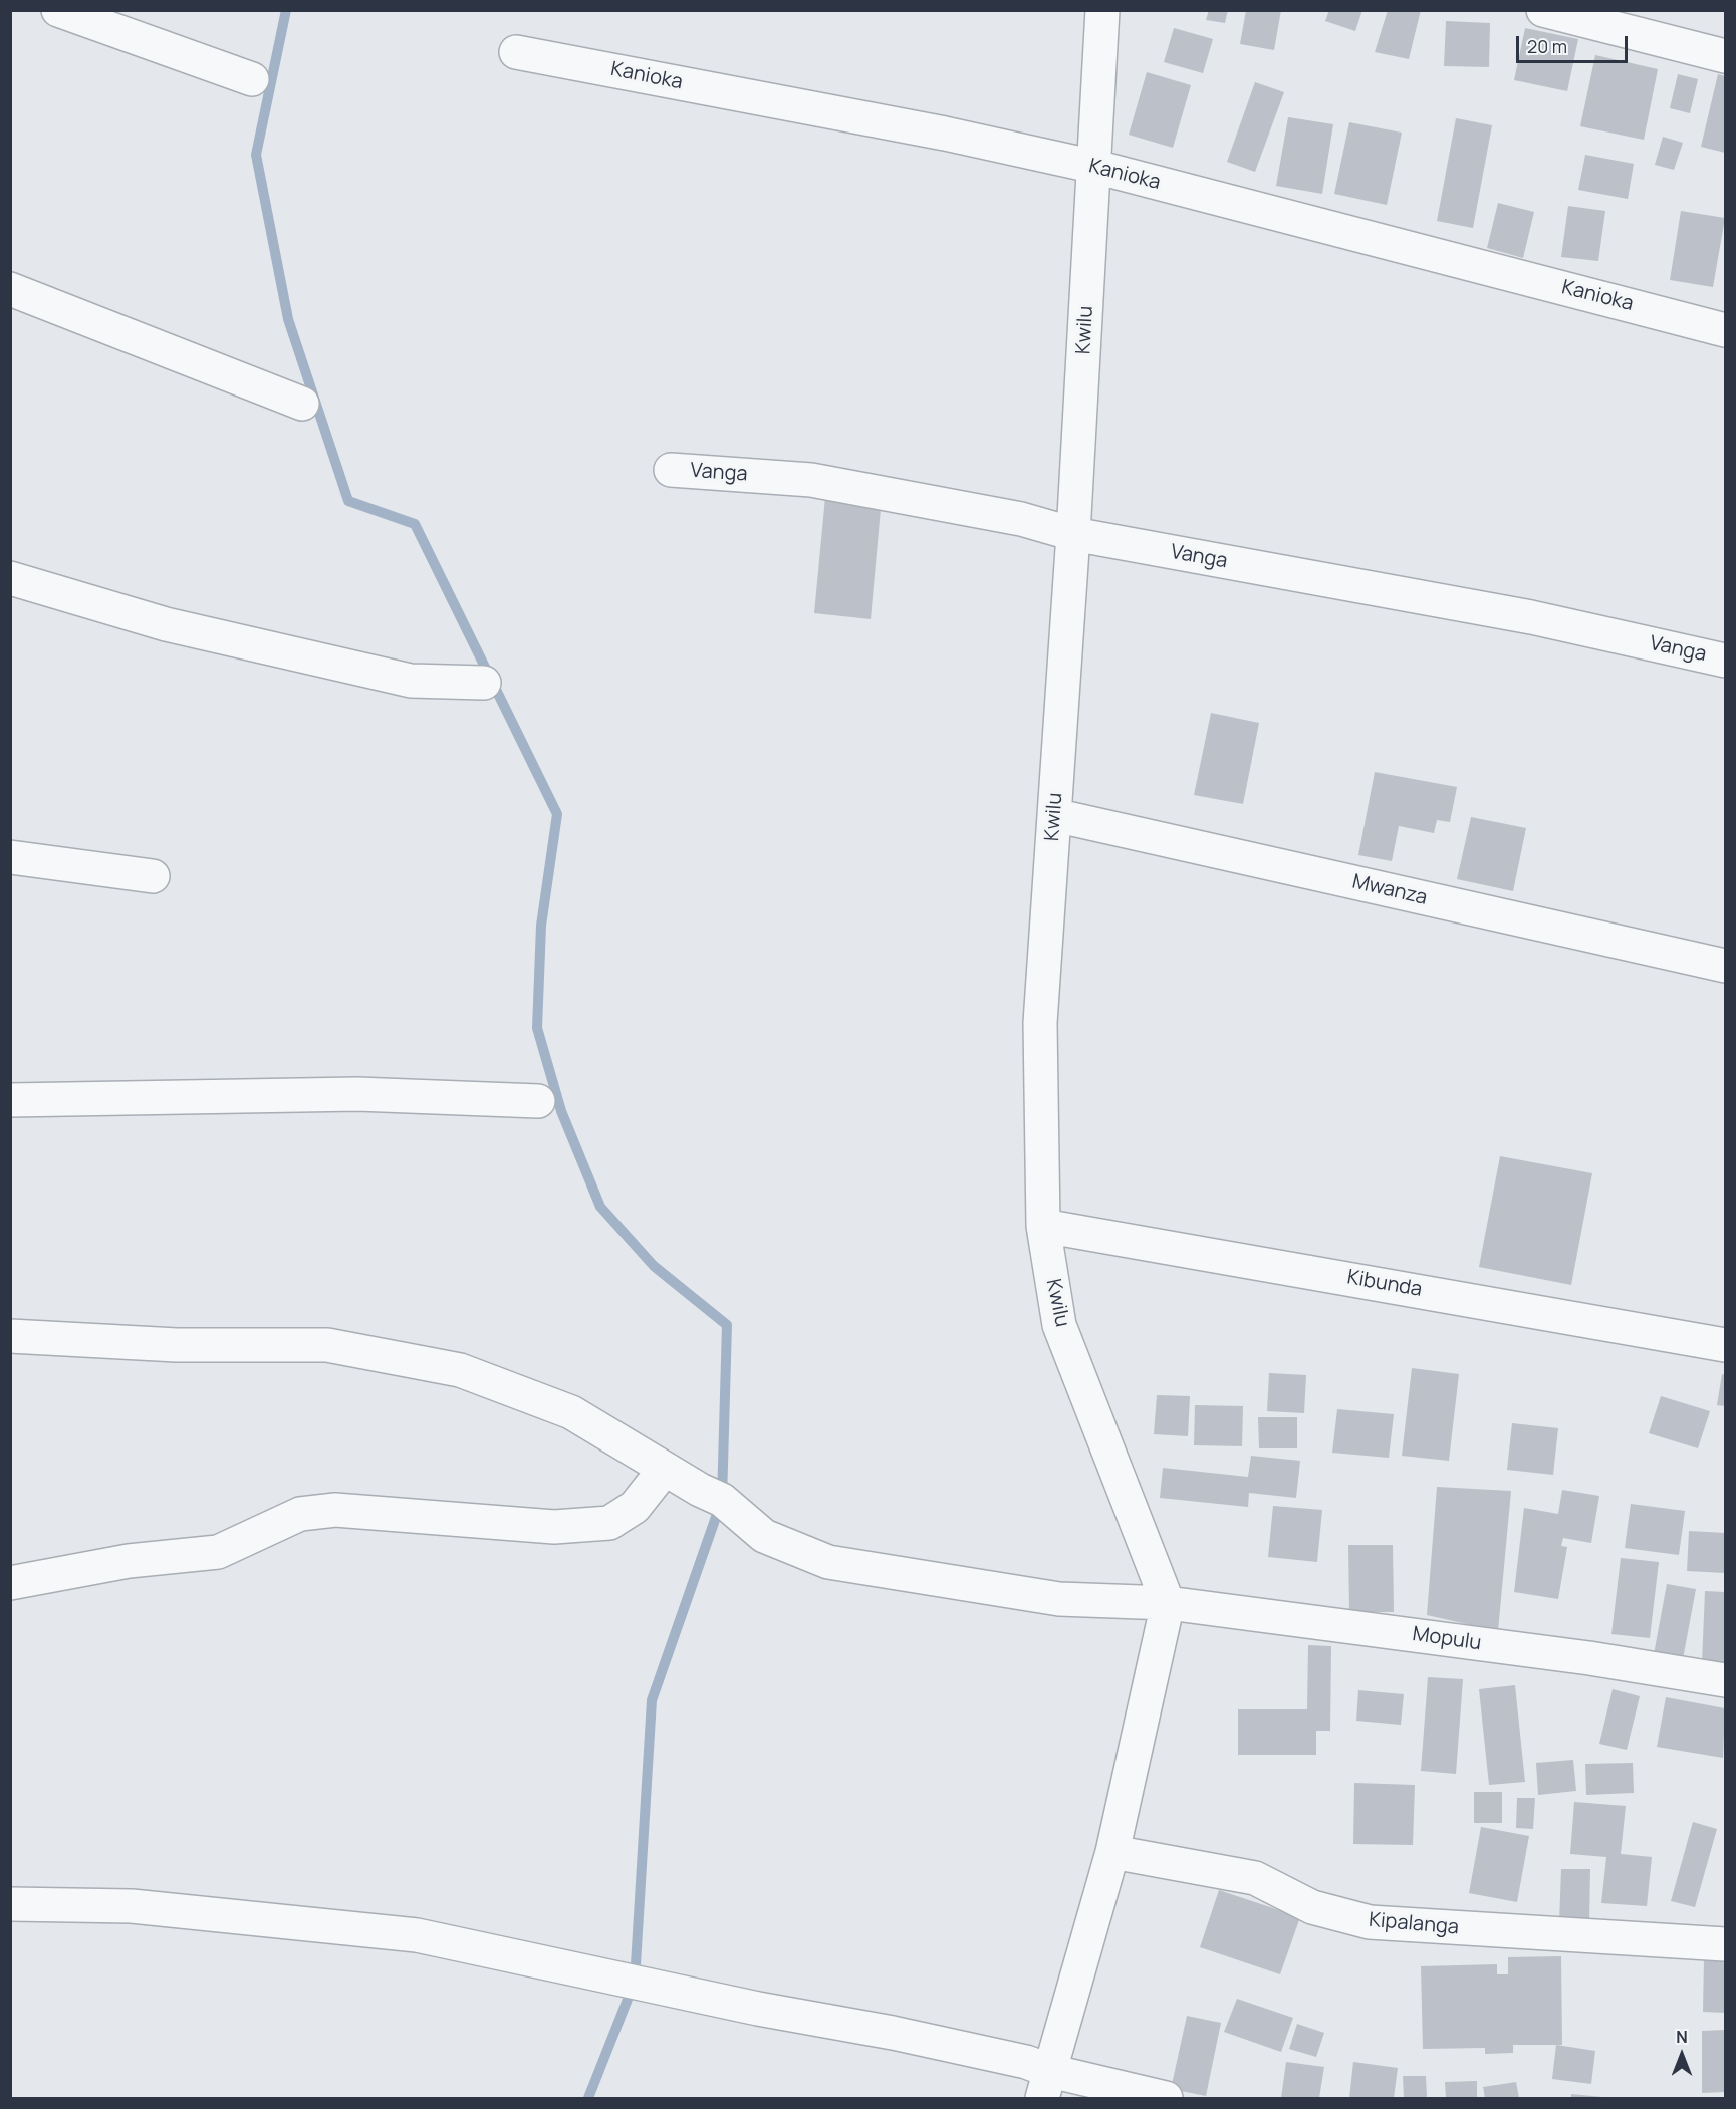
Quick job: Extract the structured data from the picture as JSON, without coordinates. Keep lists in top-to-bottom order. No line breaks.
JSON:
{"streets":{"street":["Kanioka","Kwilu","Vanga","Mwanza","Kibunda","Mopulu","Kipalanga"]},"crossings":[["Kanioka","Kwilu"],["Kwilu","Vanga"],["Kwilu","Mwanza"],["Kwilu","Kibunda"],["Kwilu","Mopulu"]],"scale_bar":"20 m","north":"top"}
